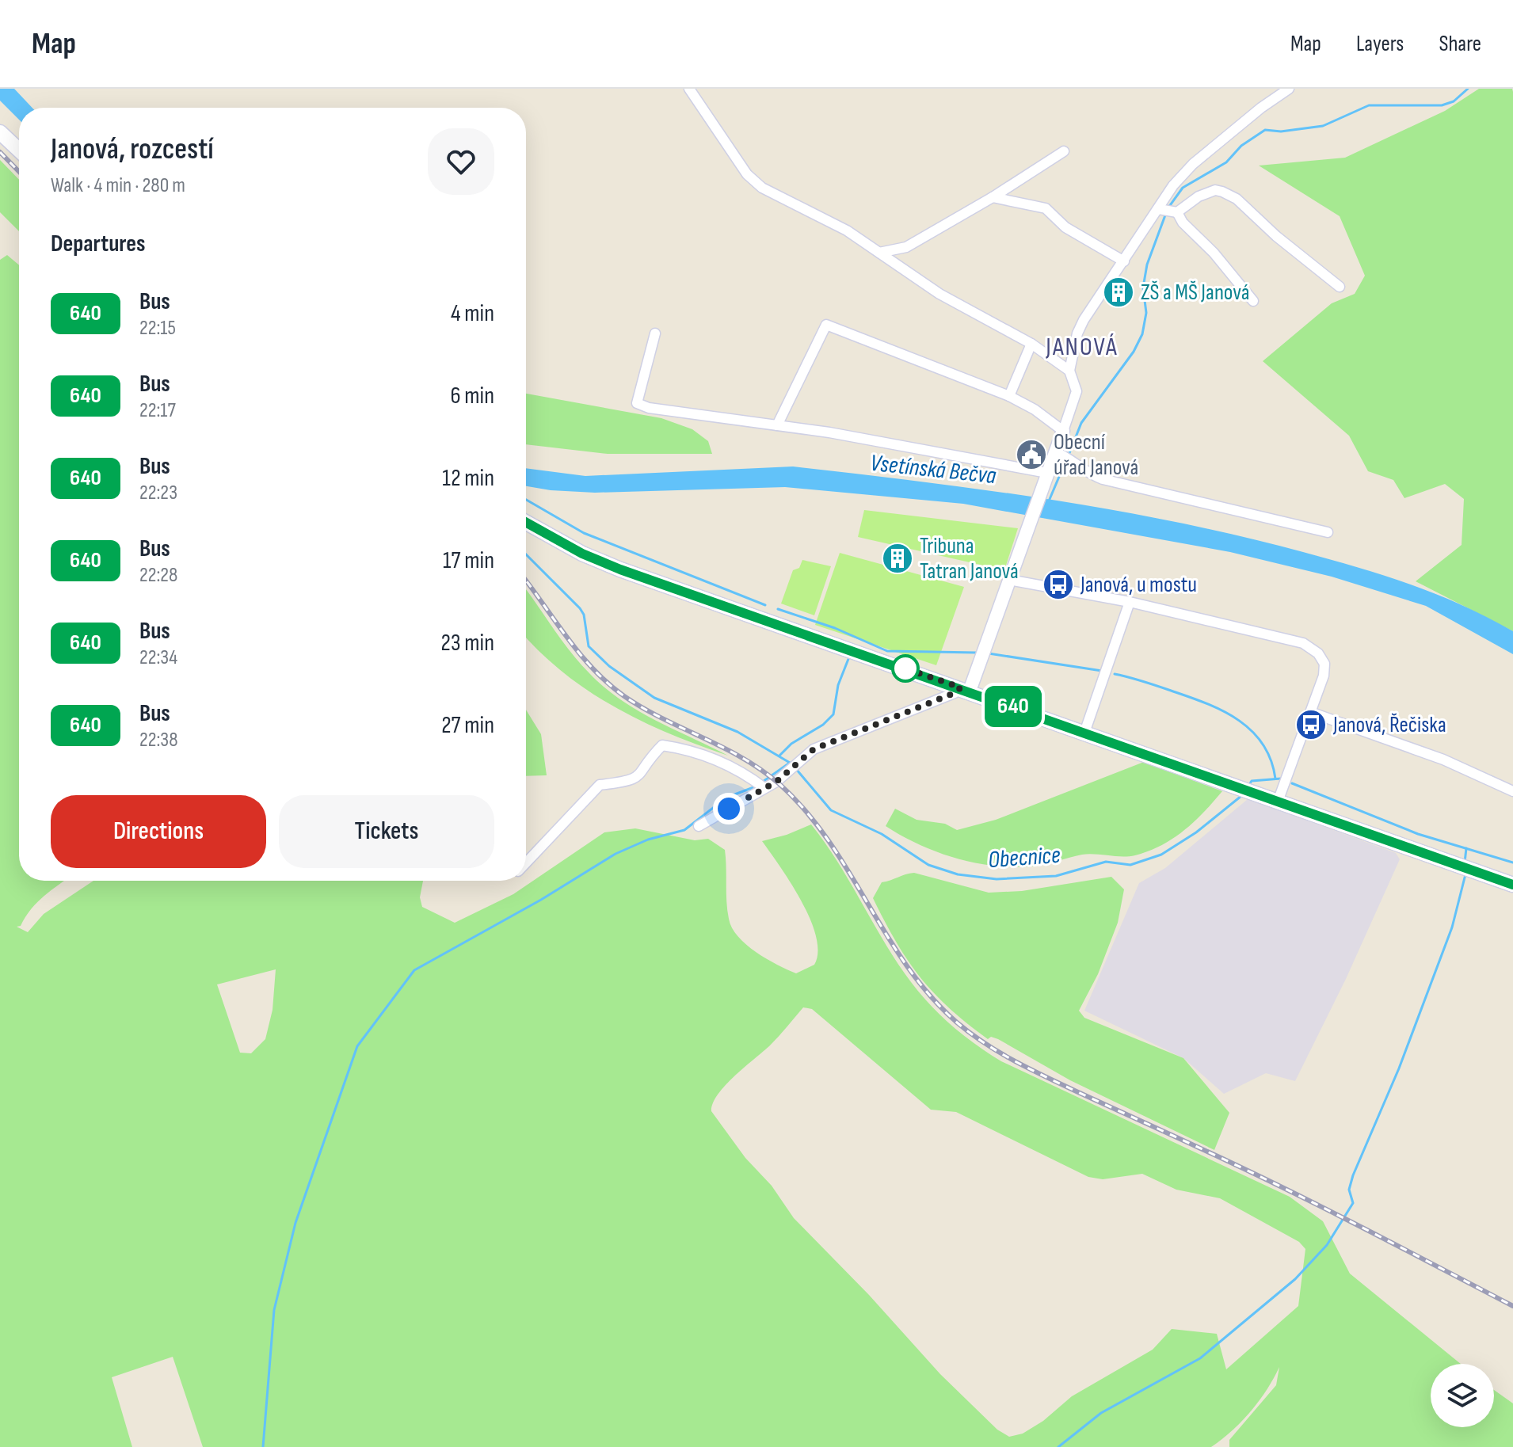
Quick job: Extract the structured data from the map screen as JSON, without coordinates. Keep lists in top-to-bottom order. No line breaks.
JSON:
{"districts":["JANOVÁ"],"water":["Vsetínská Bečva","Obecnice"],"places":{"building":["ZŠ a MŠ Janová","Tribuna Tatran Janová"],"public building":["Obecní úřad Janová"],"bus stop":["Janová, u mostu","Janová, Řečiska"]},"lines":["bus line 640"],"page":{"header":"Map","nav":["Map","Layers","Share"],"on_map":"640","heading":[["Janová, rozcestí","Walk · 4 min · 280 m"],"Departures"],"list":[{"mark":"640","name":"Bus","note":"22:15","value":"4 min"},{"mark":"640","name":"Bus","note":"22:17","value":"6 min"},{"mark":"640","name":"Bus","note":"22:23","value":"12 min"},{"mark":"640","name":"Bus","note":"22:28","value":"17 min"},{"mark":"640","name":"Bus","note":"22:34","value":"23 min"},{"mark":"640","name":"Bus","note":"22:38","value":"27 min"}],"buttons":["Directions","Tickets"]}}
